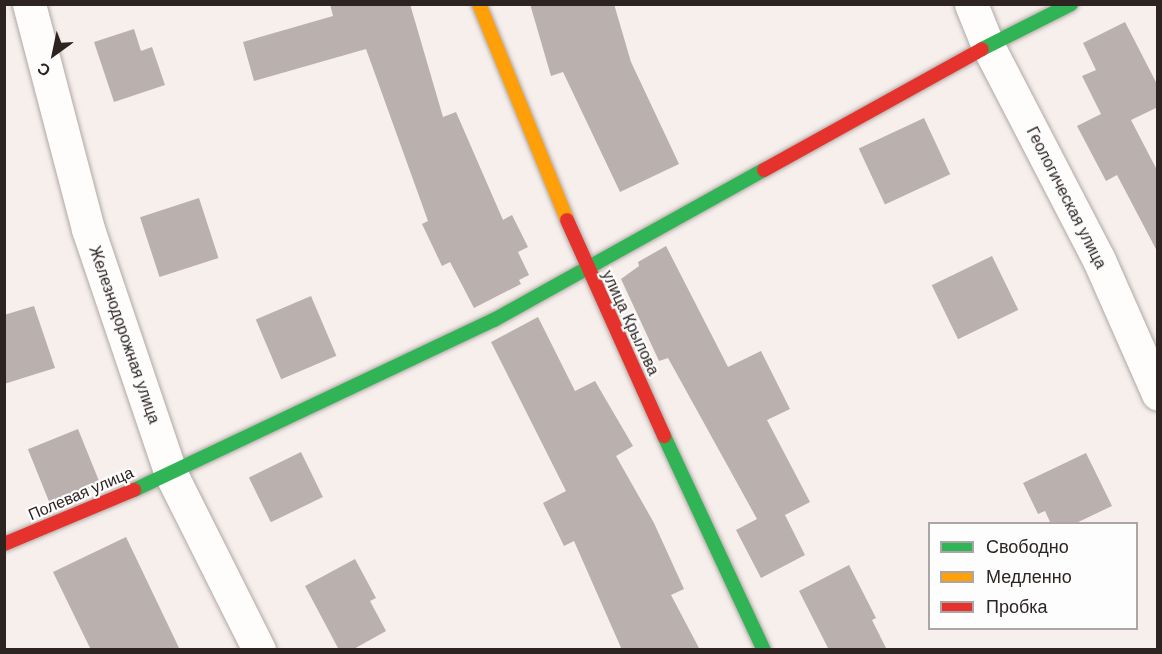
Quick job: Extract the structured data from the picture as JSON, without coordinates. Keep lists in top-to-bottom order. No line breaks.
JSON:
{"streets":{"street":["Геологическая улица","улица Крылова","Железнодорожная улица","Полевая улица"]},"crossings":[["Геологическая улица","Полевая улица"],["улица Крылова","Полевая улица"],["Железнодорожная улица","Полевая улица"]],"legend":["Свободно","Медленно","Пробка"],"north":"bottom left"}
